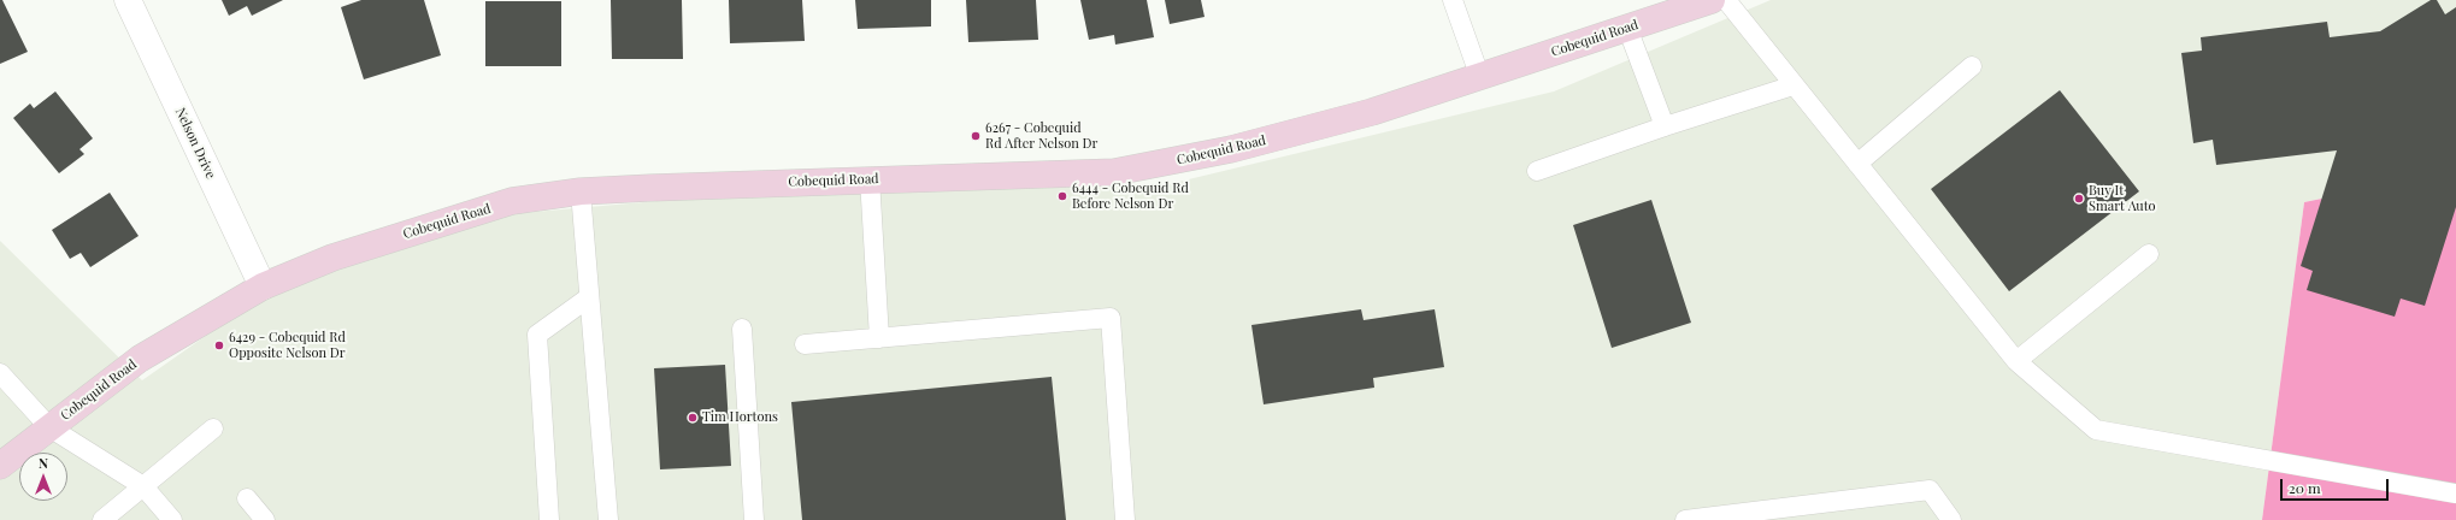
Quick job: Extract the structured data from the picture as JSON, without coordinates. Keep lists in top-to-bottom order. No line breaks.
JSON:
{"streets":{"main road":["Cobequid Road"],"street":["Nelson Drive"]},"crossings":[["Cobequid Road","Nelson Drive"]],"places":["6267 - Cobequid Rd After Nelson Dr","6444 - Cobequid Rd Before Nelson Dr","Buy It Smart Auto","6429 - Cobequid Rd Opposite Nelson Dr","Tim Hortons"],"scale_bar":"20 m","north":"top"}
